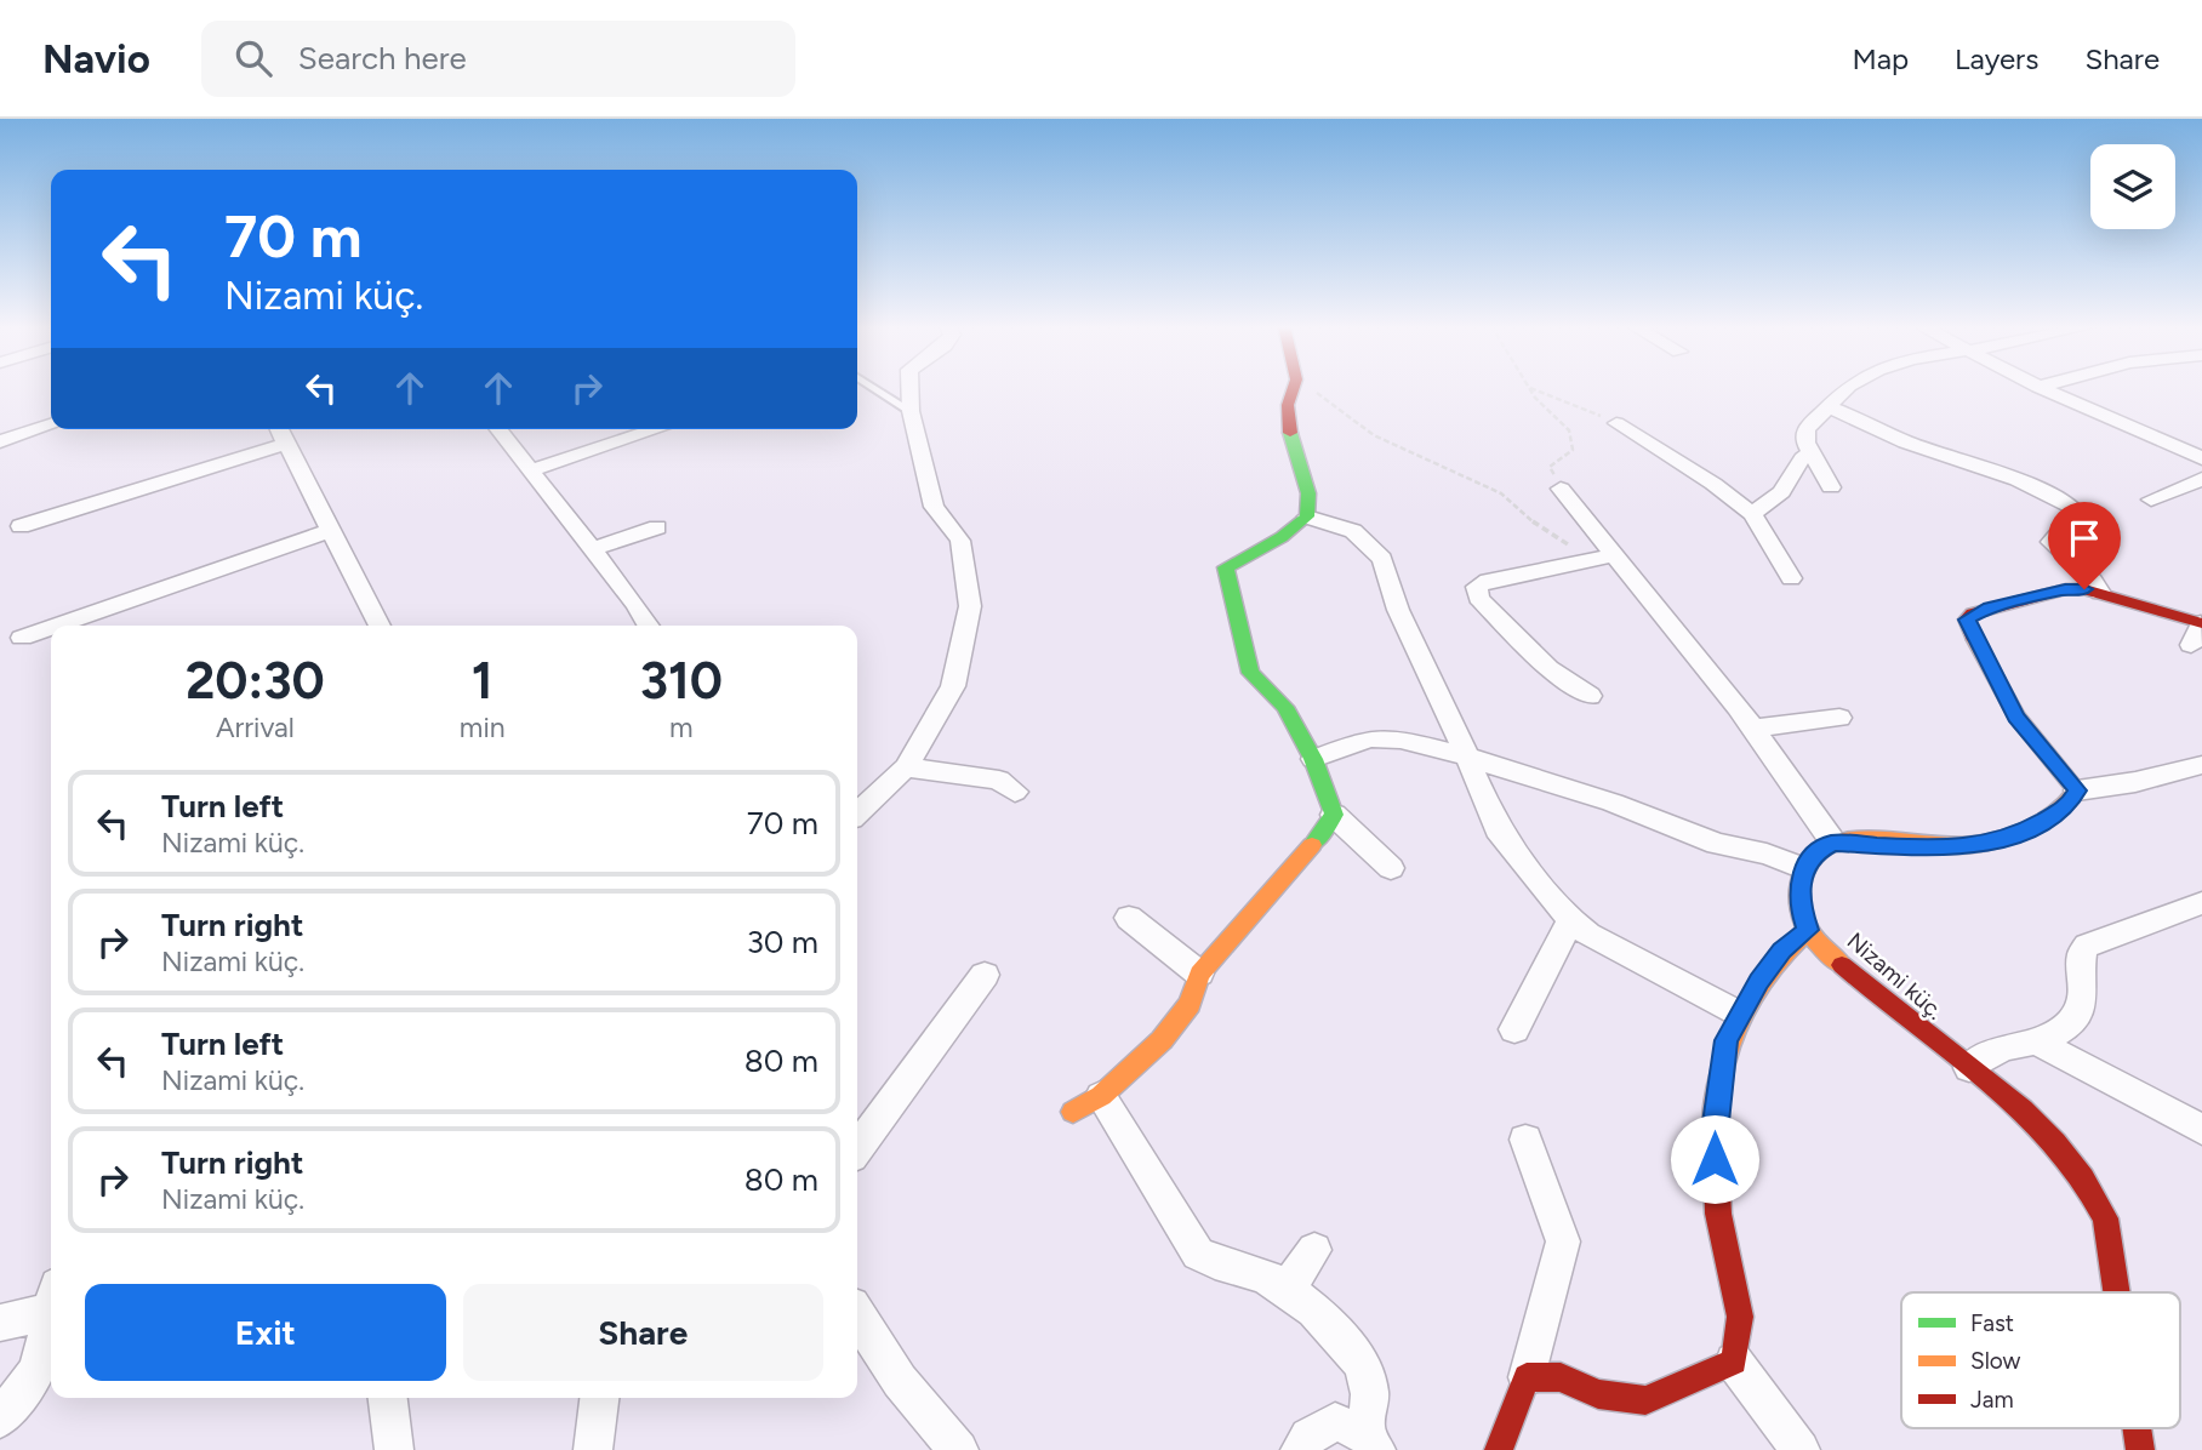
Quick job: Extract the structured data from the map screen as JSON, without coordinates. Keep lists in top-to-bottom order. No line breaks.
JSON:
{"streets":{"street":["Nizami küç."]},"legend":["Fast","Slow","Jam"],"page":{"header":"Navio","search":"Search here","nav":["Map","Layers","Share"],"turn":["70 m","Nizami küç."],"eta":["20:30","Arrival","1","min","310","m"],"list":[{"name":"Turn left","note":"Nizami küç.","value":"70 m"},{"name":"Turn right","note":"Nizami küç.","value":"30 m"},{"name":"Turn left","note":"Nizami küç.","value":"80 m"},{"name":"Turn right","note":"Nizami küç.","value":"80 m"}],"buttons":["Exit","Share"]}}
